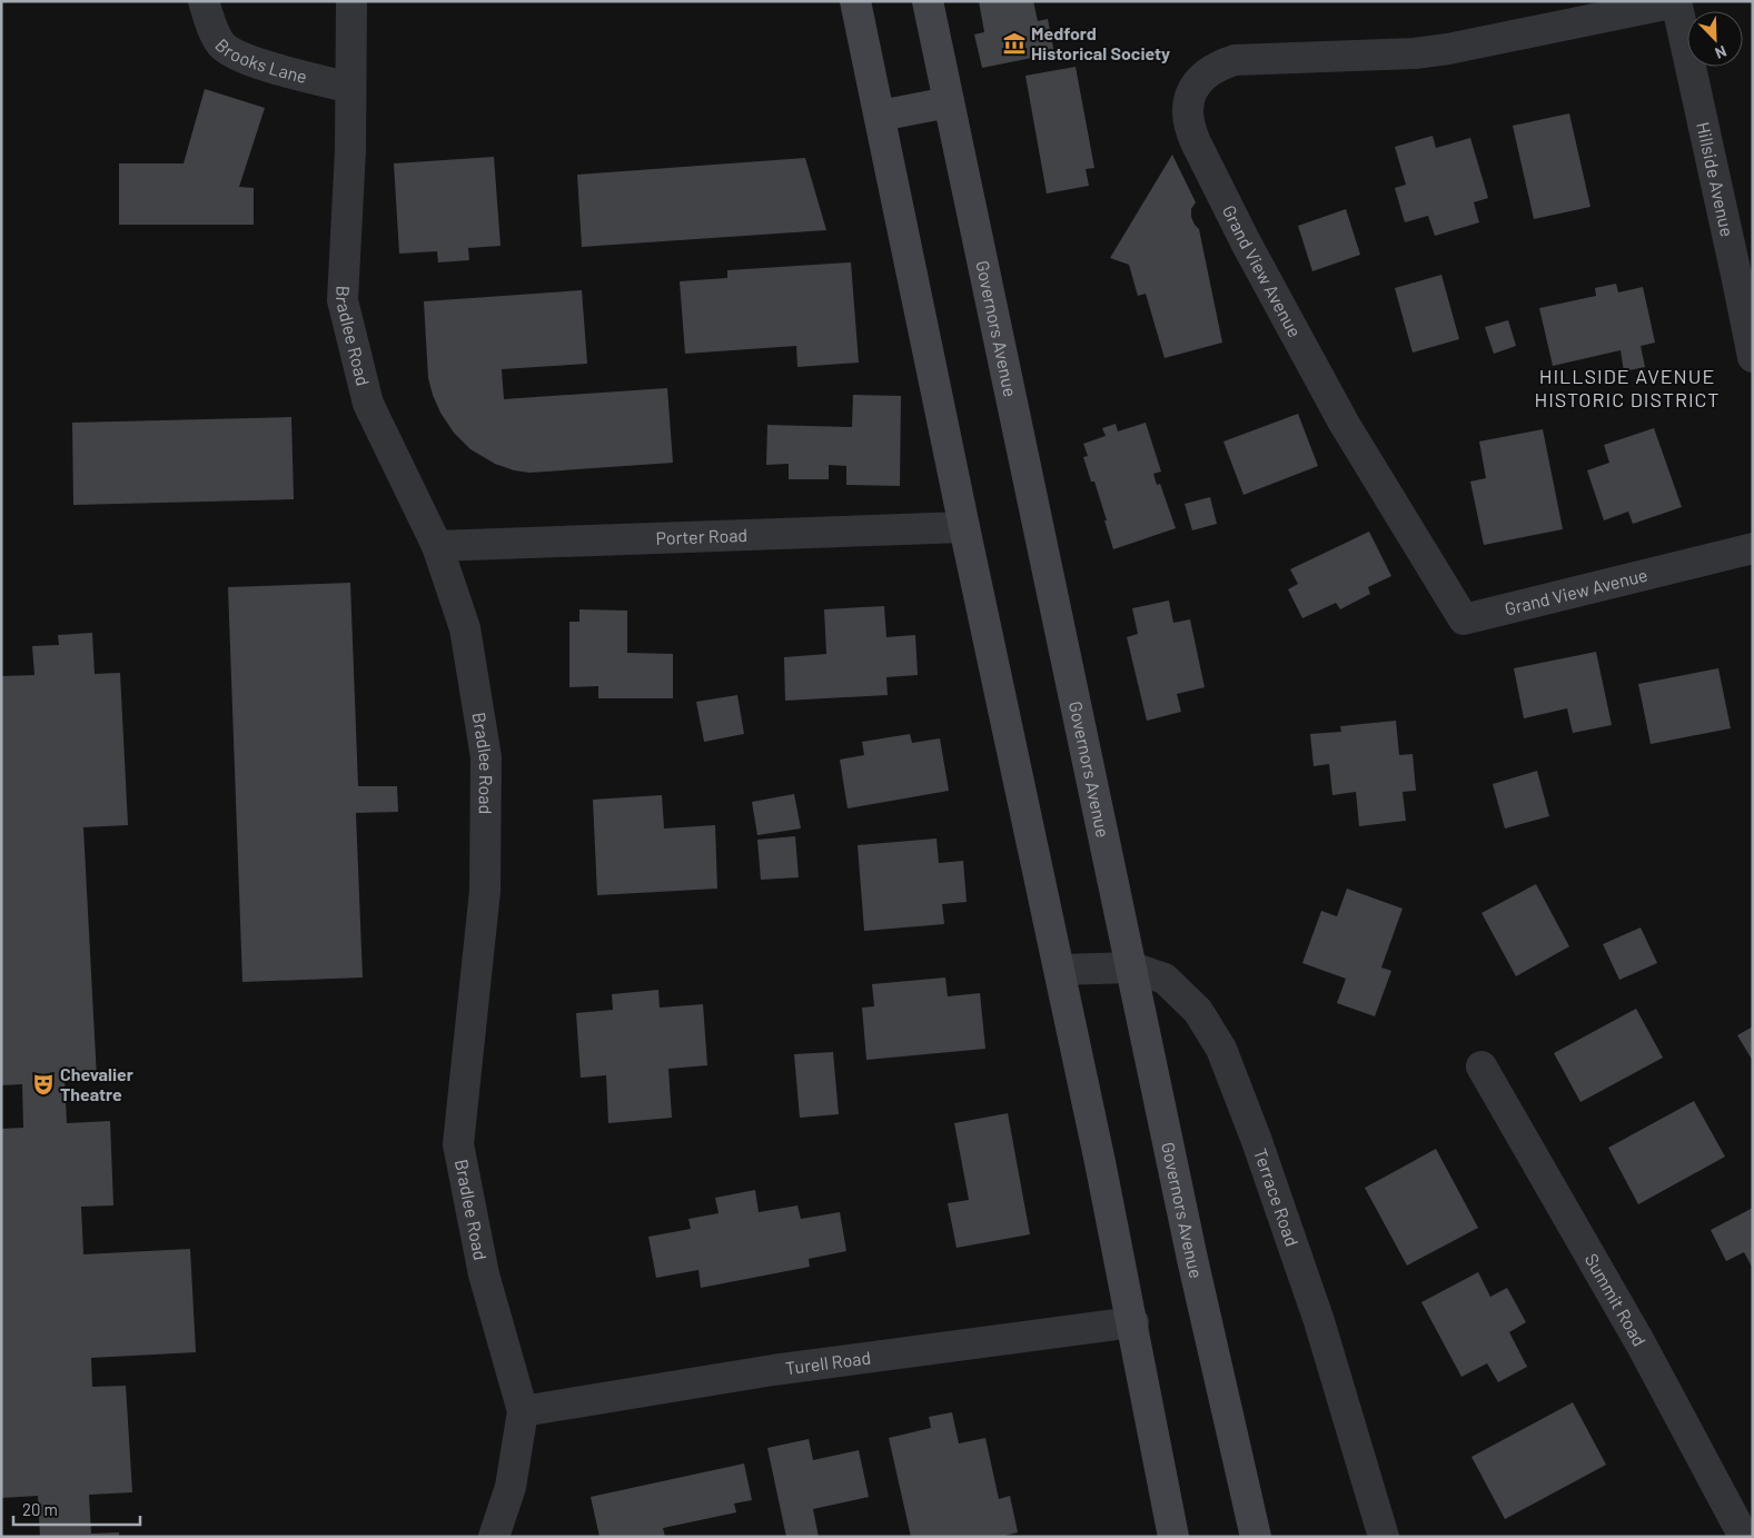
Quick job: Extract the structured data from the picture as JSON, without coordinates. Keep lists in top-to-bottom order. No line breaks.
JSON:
{"streets":{"street":["Brooks Lane","Hillside Avenue","Grand View Avenue","Governors Avenue","Bradlee Road","Porter Road","Terrace Road","Summit Road","Turell Road"]},"crossings":[["Brooks Lane","Bradlee Road"],["Hillside Avenue","Grand View Avenue"],["Governors Avenue","Terrace Road"],["Bradlee Road","Porter Road"],["Bradlee Road","Turell Road"]],"districts":["HILLSIDE AVENUE HISTORIC DISTRICT"],"places":{"museum":["Medford Historical Society"],"theatre":["Chevalier Theatre"]},"scale_bar":"20 m","north":"bottom right"}
